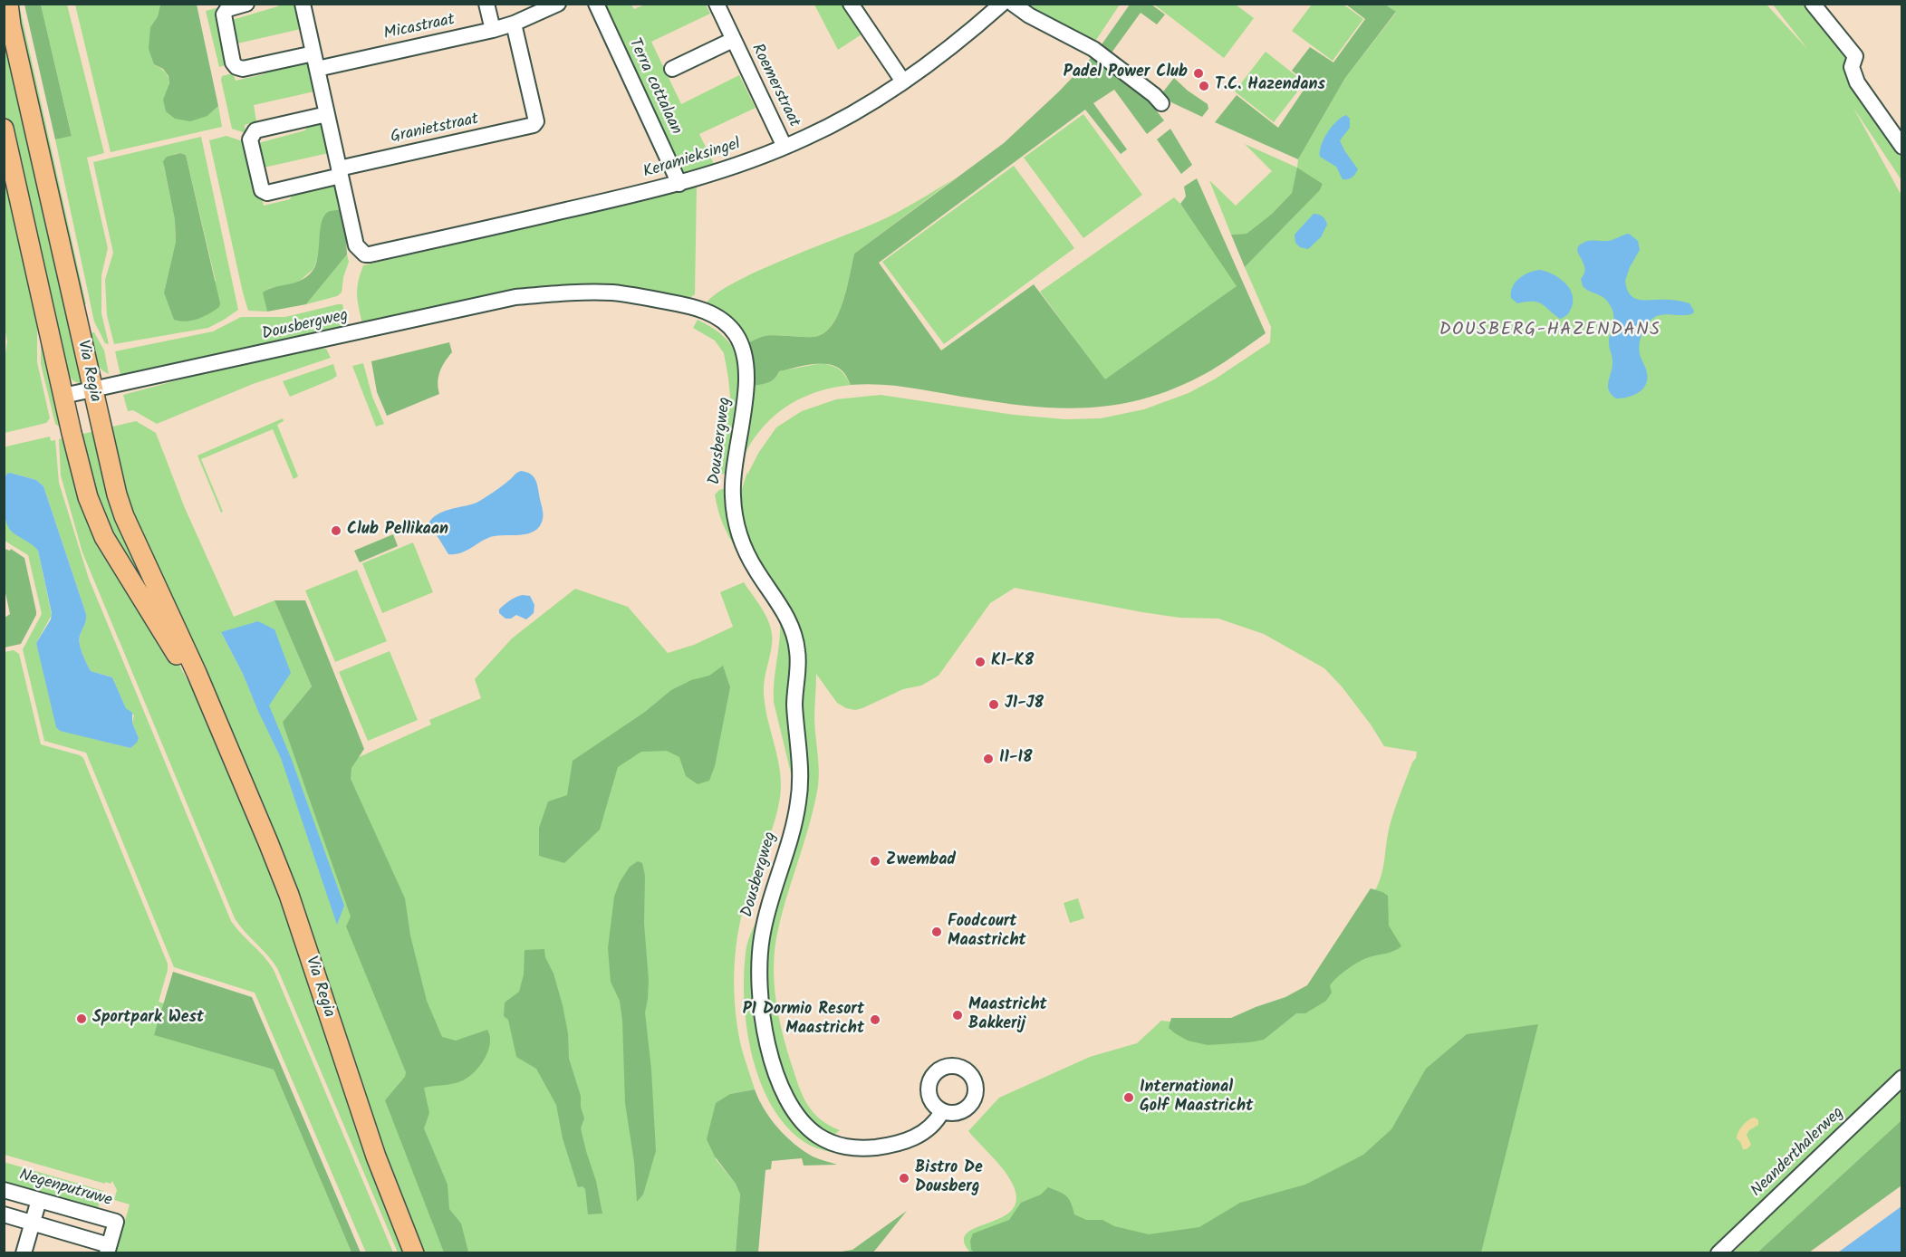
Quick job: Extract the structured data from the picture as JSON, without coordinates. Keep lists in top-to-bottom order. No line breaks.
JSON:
{"streets":{"main road":["Via Regia"],"street":["Micastraat","Roemerstraat","Terra cottalaan","Granietstraat","Keramieksingel","Dousbergweg","Neanderthalerweg","Negenputruwe"]},"crossings":[["Micastraat","Granietstraat"],["Roemerstraat","Keramieksingel"],["Terra cottalaan","Keramieksingel"],["Granietstraat","Keramieksingel"],["Dousbergweg","Via Regia"]],"districts":["DOUSBERG-HAZENDANS"],"places":["Padel Power Club","T.C. Hazendans","Club Pellikaan","K1-K8","J1-J8","I1-I8","Zwembad","Foodcourt Maastricht","Maastricht Bakkerij","Sportpark West","P1 Dormio Resort Maastricht","International Golf Maastricht","Bistro De Dousberg"]}
